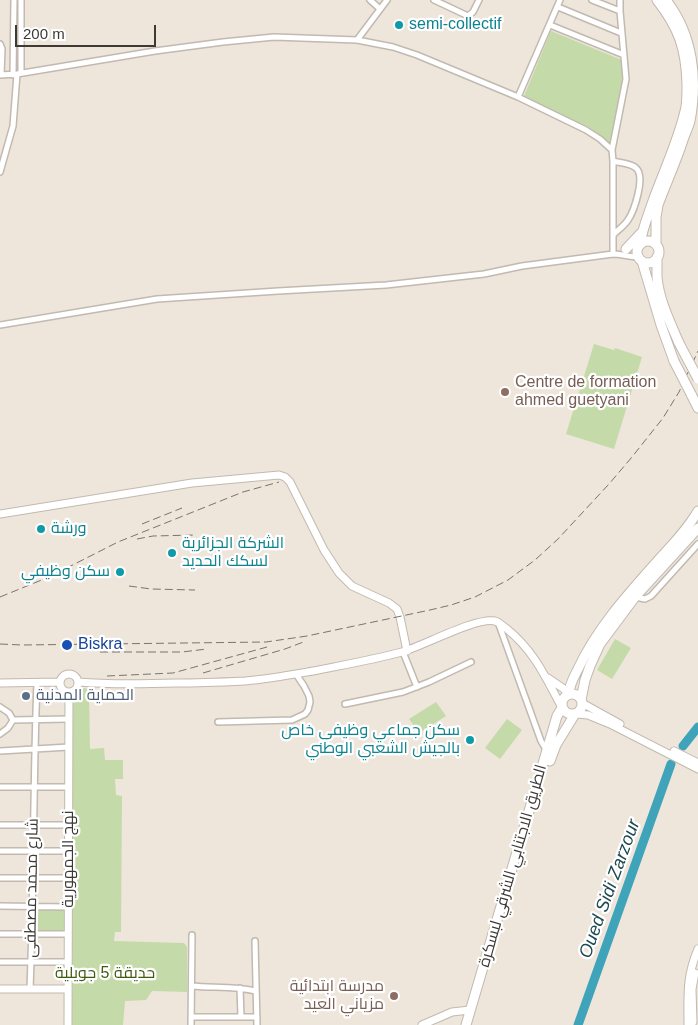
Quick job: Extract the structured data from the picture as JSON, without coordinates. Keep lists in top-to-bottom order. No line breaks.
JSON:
{"streets":{"highway":["الطريق الاجتنابي الشرقي لبسكرة"],"main road":["نهج الجمهورية"],"street":["شارع محمد مصطفى"]},"water":["Oued Sidi Zarzour"],"parks":["حديقة 5 جويلية"],"places":["semi-collectif","Centre de formation ahmed guetyani","ورشة","الشركة الجزائرية لسكك الحديد","سكن وظيفي","Biskra","الحماية المدنية","سكن جماعي وظيفي خاص بالجيش الشعبي الوطني","مدرسة ابتدائية مزياني العيد"],"scale_bar":"200 m"}
